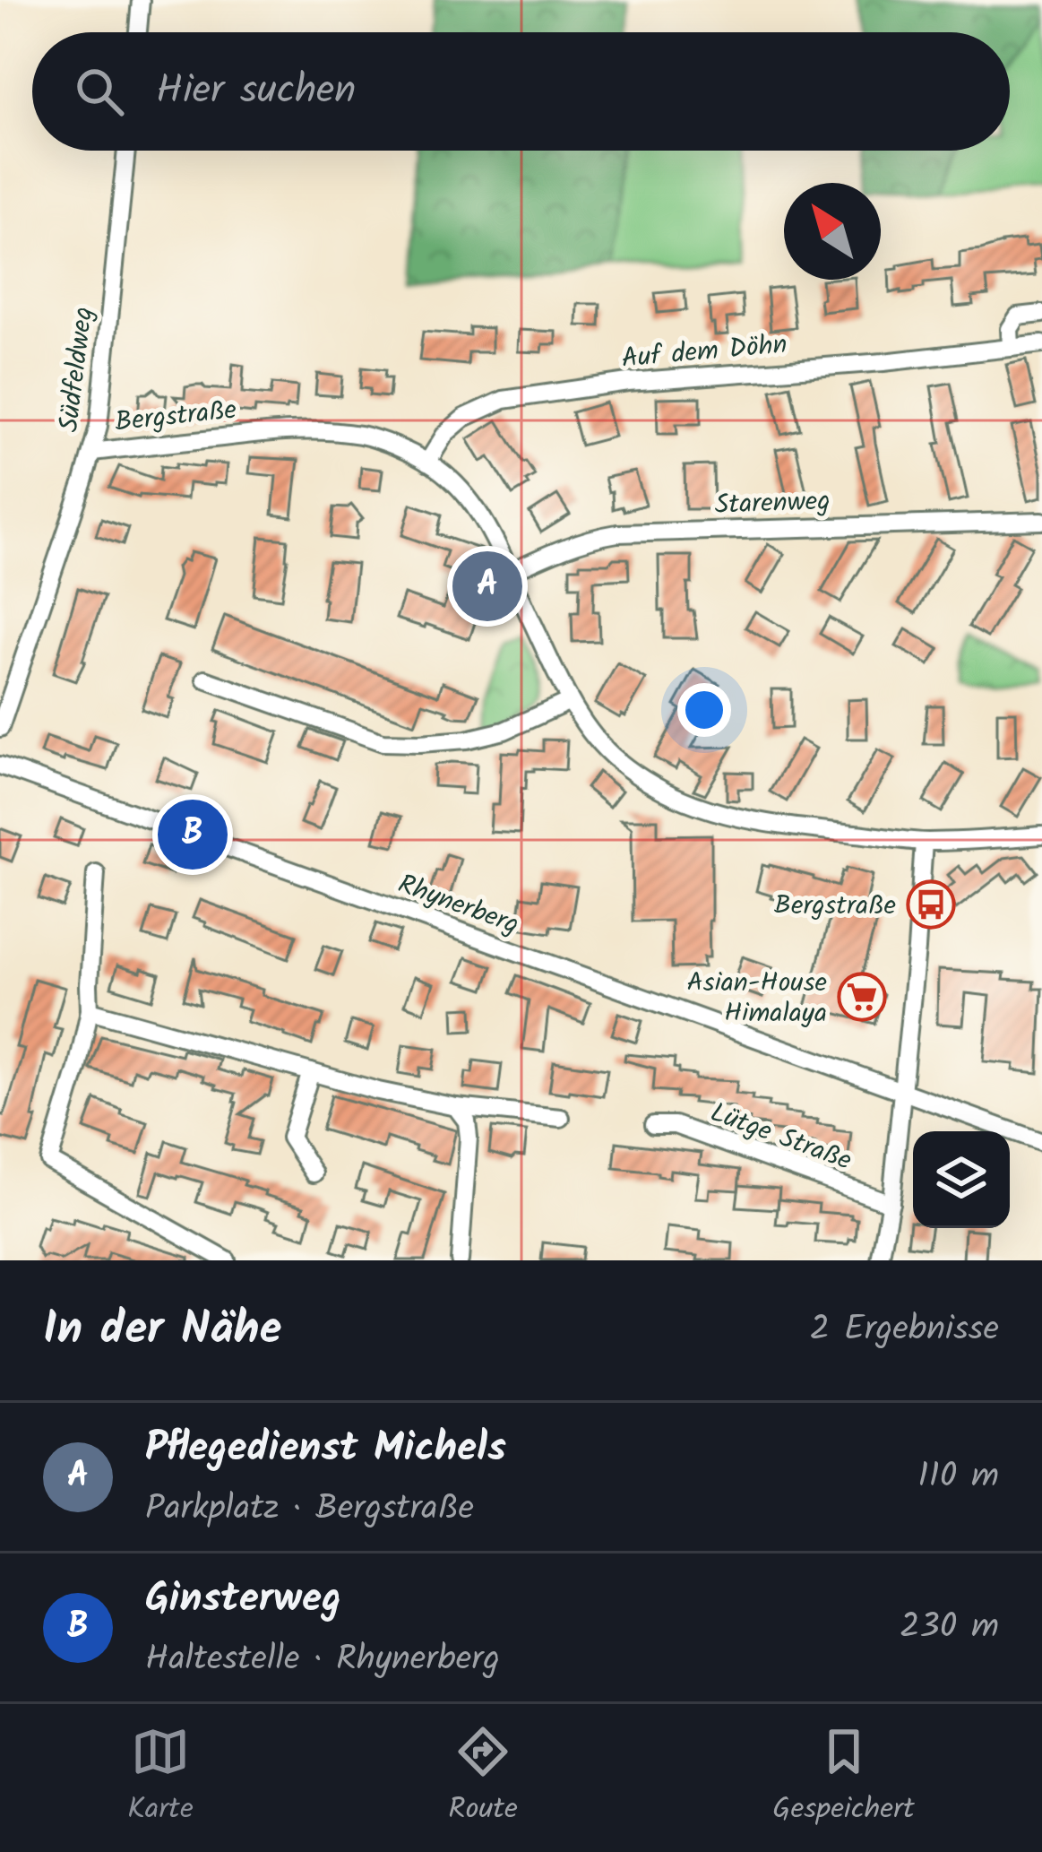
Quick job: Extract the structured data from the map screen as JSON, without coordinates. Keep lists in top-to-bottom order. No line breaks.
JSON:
{"streets":{"street":["Auf dem Döhn","Südfeldweg","Bergstraße","Starenweg","Rhynerberg","Lütge Straße"]},"crossings":[["Auf dem Döhn","Bergstraße"],["Südfeldweg","Bergstraße"],["Bergstraße","Starenweg"]],"places":{"bus stop":["Bergstraße"],"supermarket":["Asian-House Himalaya"]},"north":"top left","page":{"search":"Hier suchen","pins":["A","B"],"heading":["In der Nähe","2 Ergebnisse"],"list":[{"mark":"A","name":"Pflegedienst Michels","note":"Parkplatz · Bergstraße","value":"110 m"},{"mark":"B","name":"Ginsterweg","note":"Haltestelle · Rhynerberg","value":"230 m"}],"nav":["Karte","Route","Gespeichert"]}}
